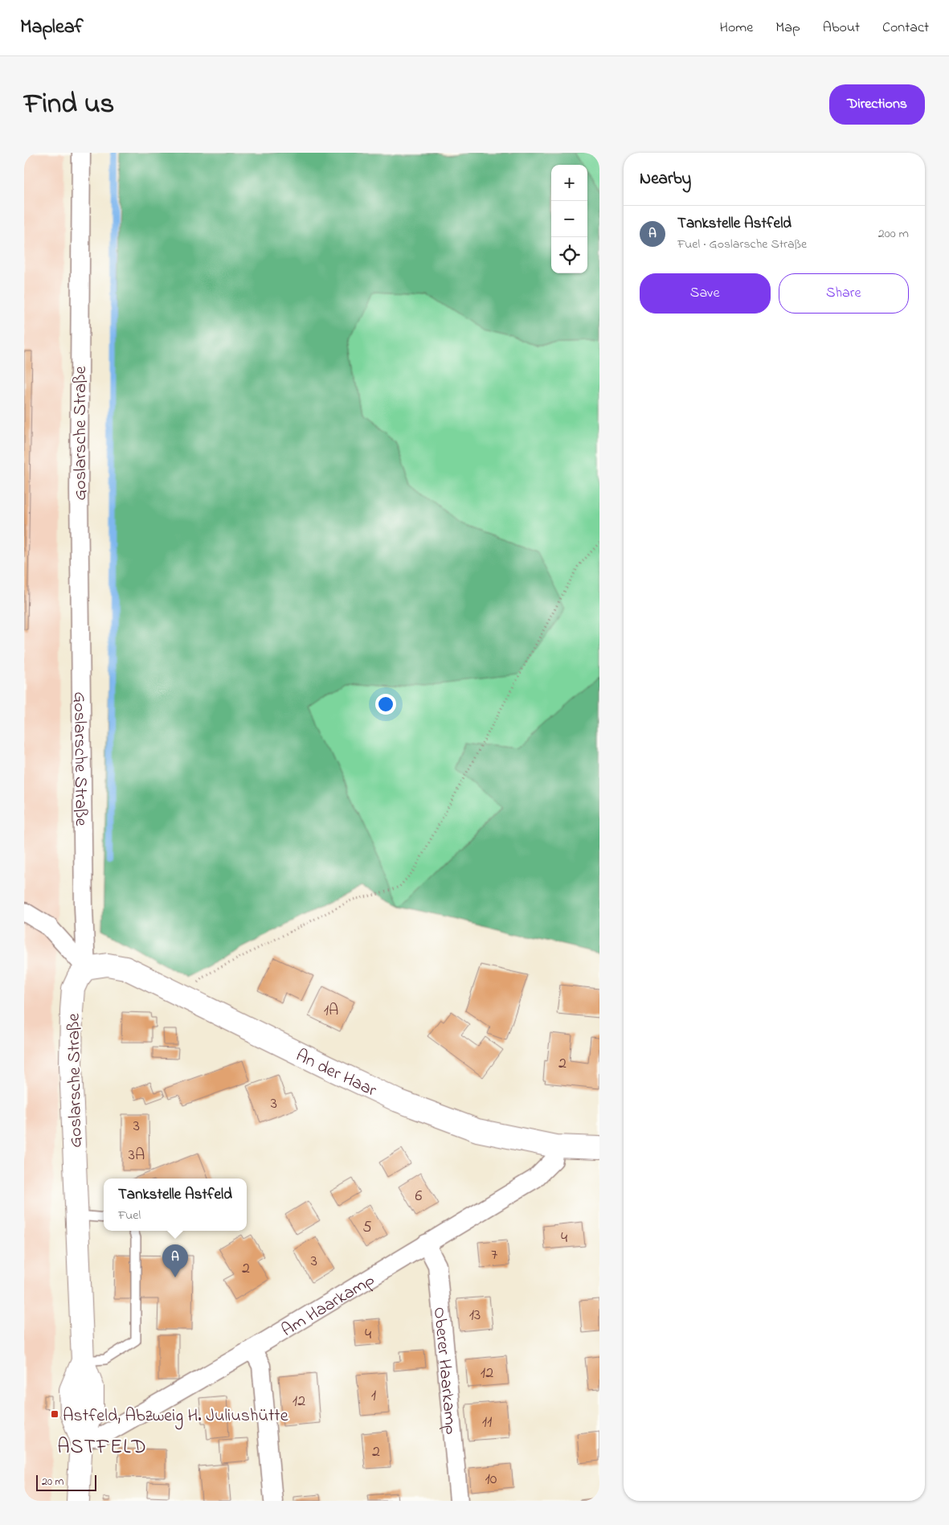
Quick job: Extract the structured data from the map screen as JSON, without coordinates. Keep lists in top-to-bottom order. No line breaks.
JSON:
{"streets":{"street":["Goslarsche Straße","An der Haar","Am Haarkamp","Oberer Haarkamp"]},"crossings":[["Goslarsche Straße","An der Haar"],["Goslarsche Straße","Am Haarkamp"],["An der Haar","Am Haarkamp"],["Am Haarkamp","Oberer Haarkamp"]],"districts":["ASTFELD"],"places":{"transit":["Astfeld, Abzweig H. Juliushütte"]},"house_numbers":["1A","2","3","3","3A","6","5","4","7","3","2","13","4","12","1","12","11","2","10"],"scale_bar":"20 m","page":{"header":"Mapleaf","nav":["Home","Map","About","Contact"],"title":"Find us","buttons":["Directions",["Save","Share"]],"heading":"Nearby","map_buttons":["+","−"],"list":[{"mark":"A","name":"Tankstelle Astfeld","note":"Fuel · Goslarsche Straße","value":"200 m"}],"popup":["Tankstelle Astfeld","Fuel"],"pins":"A","scale":"20 m"}}
